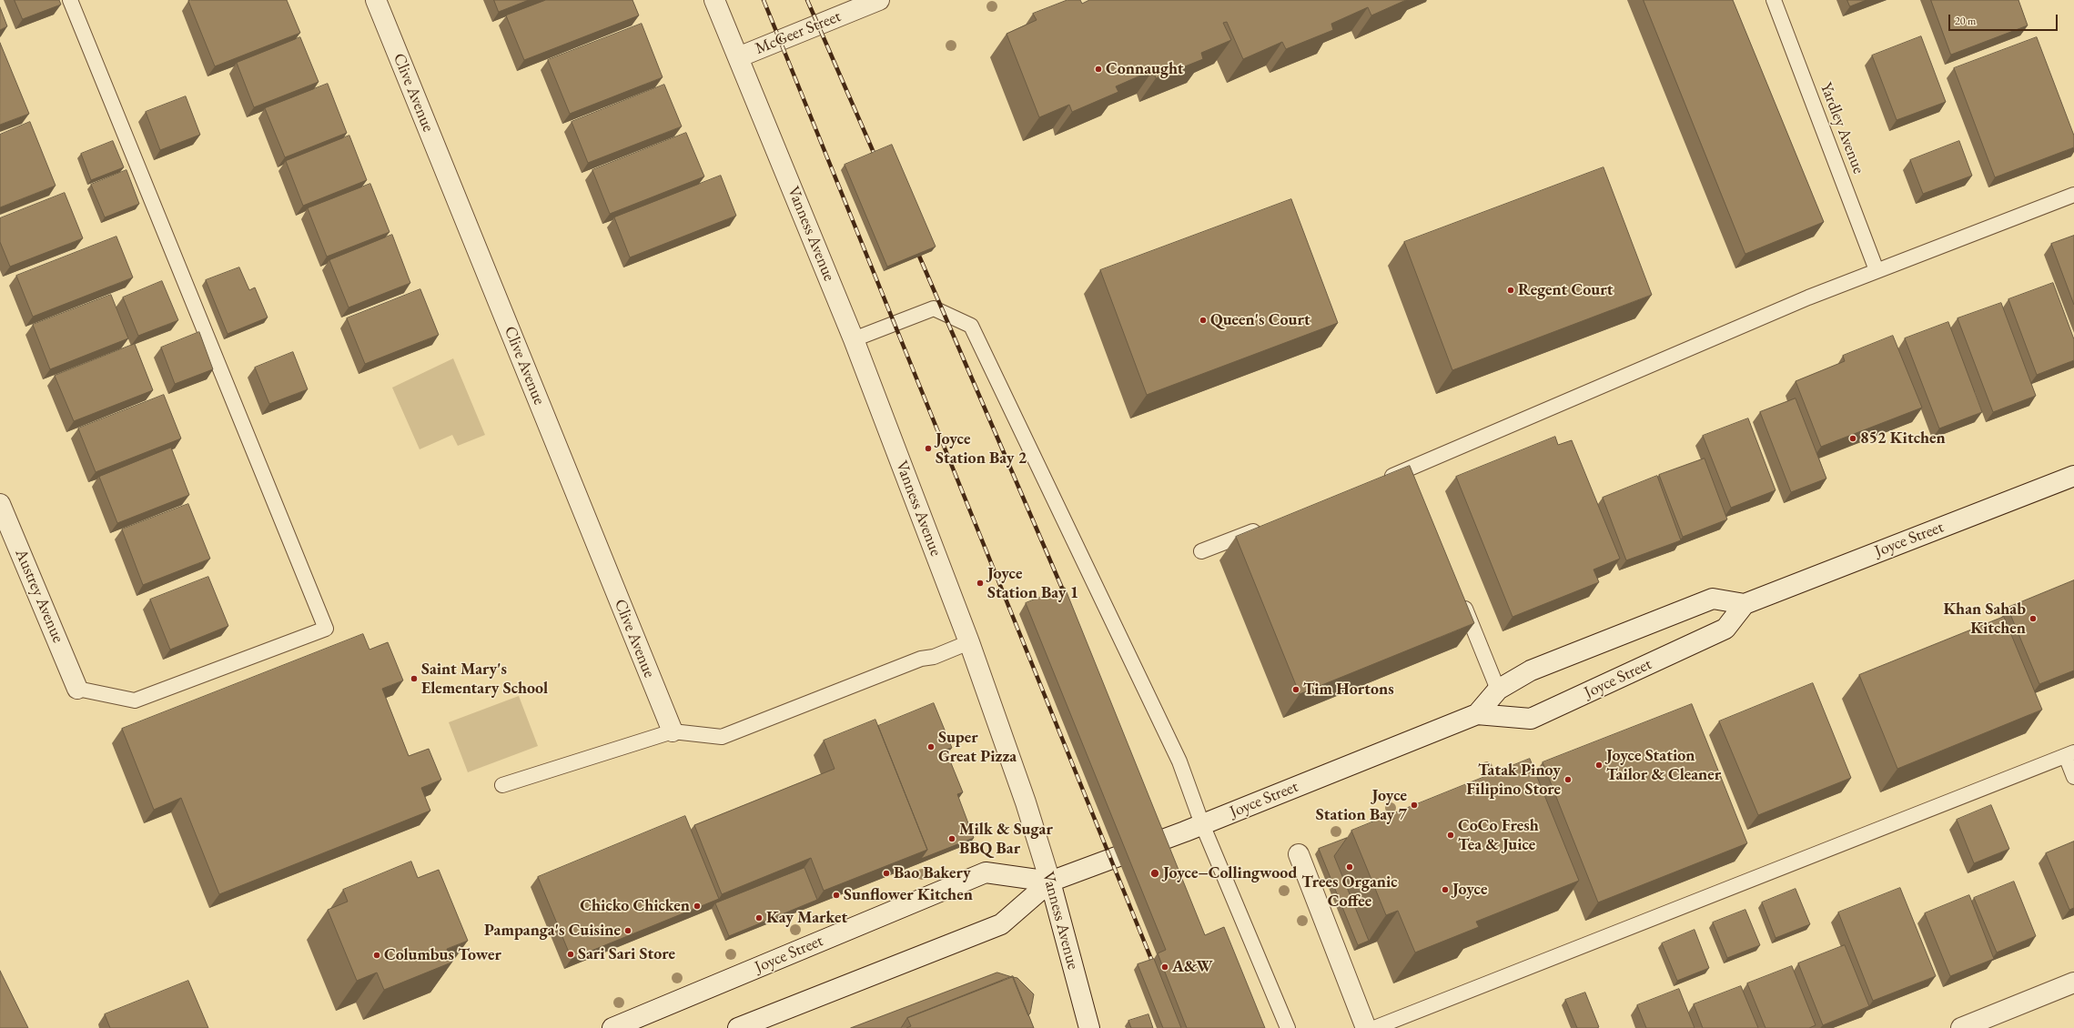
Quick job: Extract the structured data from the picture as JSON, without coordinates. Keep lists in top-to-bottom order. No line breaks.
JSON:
{"streets":{"street":["McGeer Street","Clive Avenue","Vanness Avenue","Joyce Street","Austrey Avenue"],"lane":["Yardley Avenue"]},"crossings":[["McGeer Street","Vanness Avenue"],["Vanness Avenue","Joyce Street"]],"places":["Connaught","Regent Court","Queen's Court","852 Kitchen","Joyce Station Bay 2","Joyce Station Bay 1","Khan Sahab Kitchen","Saint Mary's Elementary School","Tim Hortons","Super Great Pizza","Joyce Station Tailor & Cleaner","Tatak Pinoy Filipino Store","Joyce Station Bay 7","CoCo Fresh Tea & Juice","Milk & Sugar BBQ Bar","Trees Organic Coffee","Bao Bakery","Joyce–Collingwood","Joyce","Sunflower Kitchen","Chicko Chicken","Kay Market","Pampanga's Cuisine","Sari Sari Store","Columbus Tower","A&W"],"scale_bar":"20 m"}
